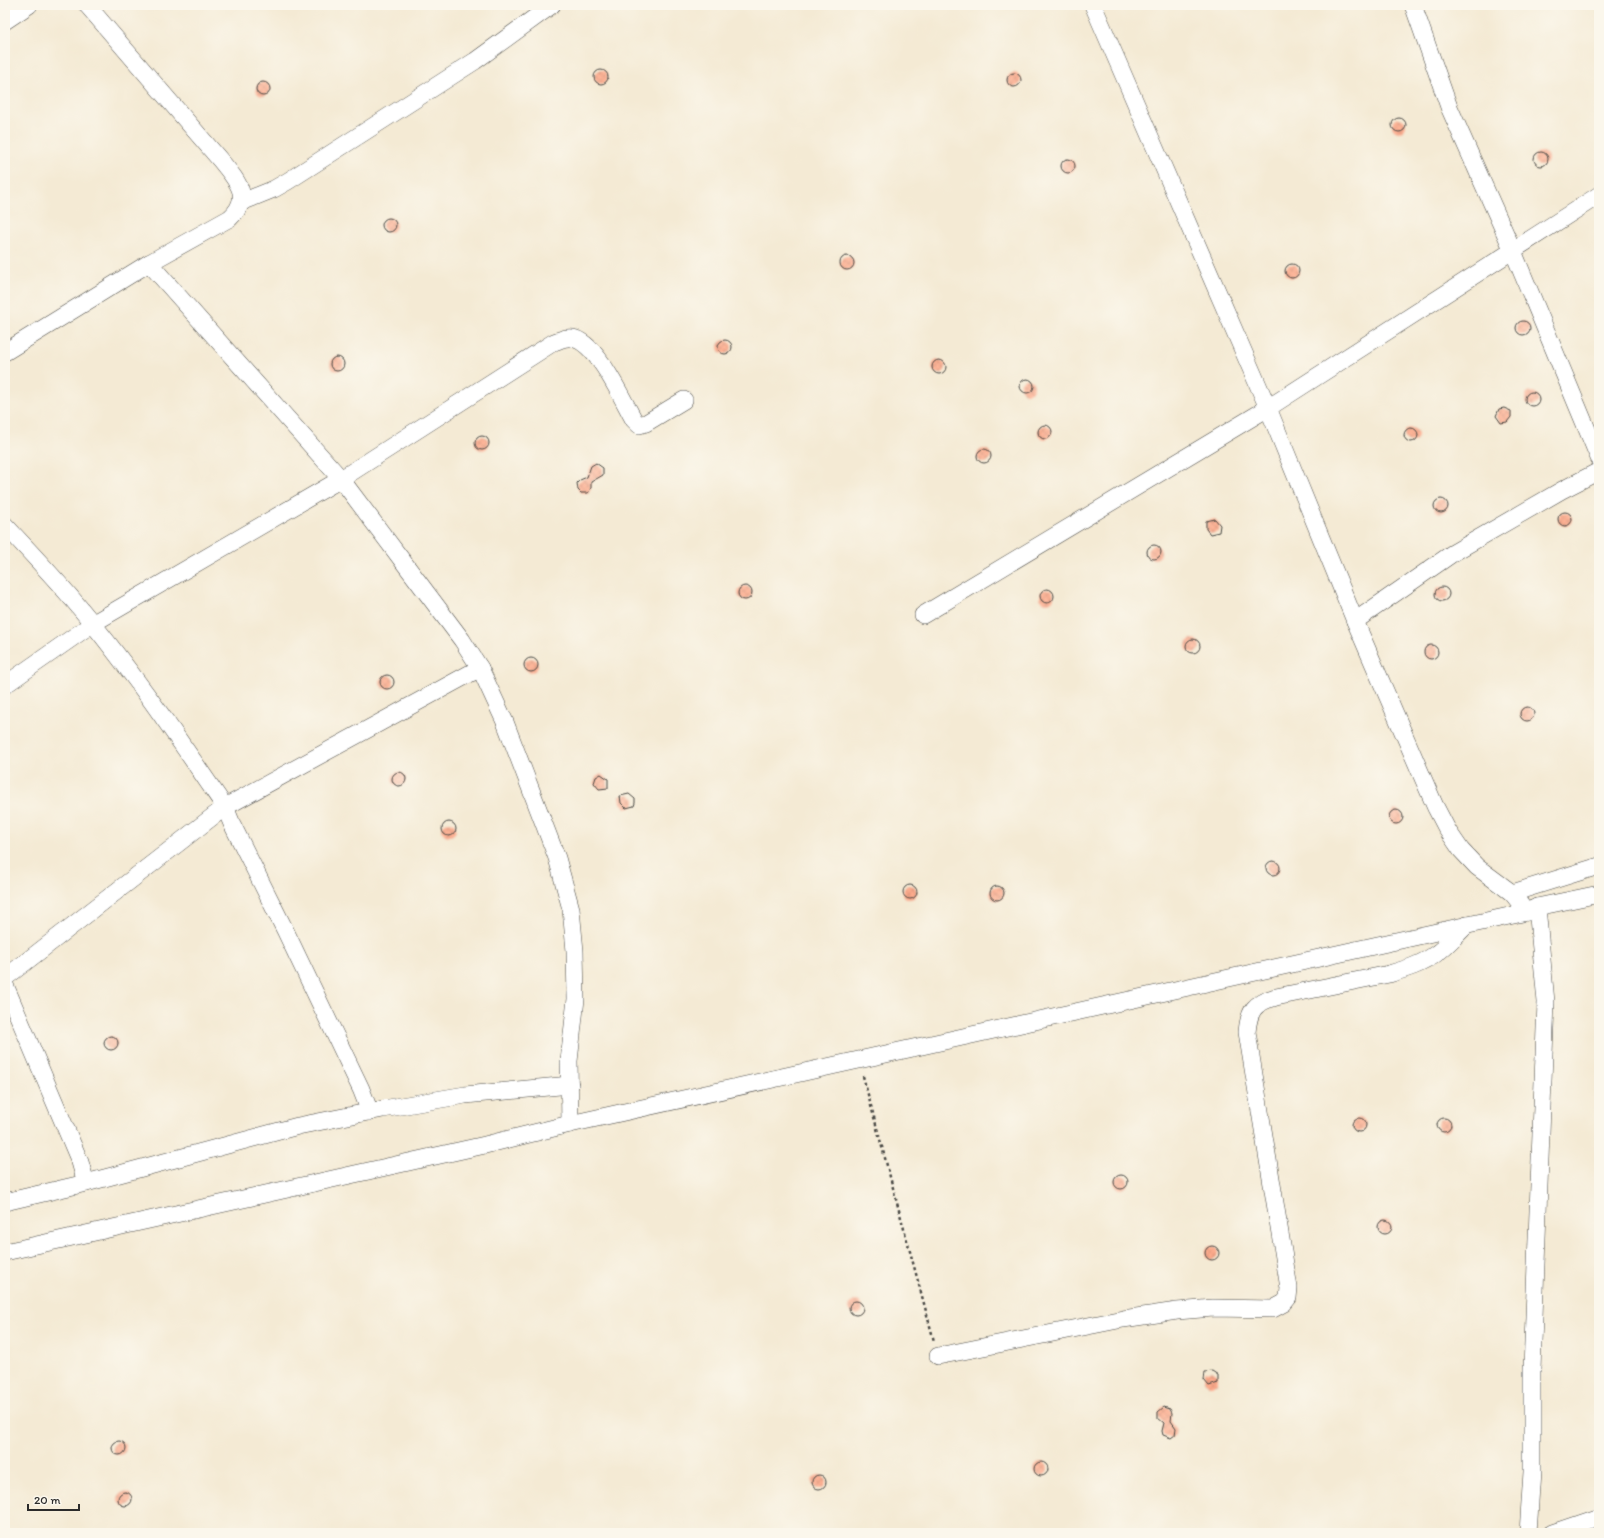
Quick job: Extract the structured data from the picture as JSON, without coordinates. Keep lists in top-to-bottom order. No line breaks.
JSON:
{"scale_bar":"20 m"}
